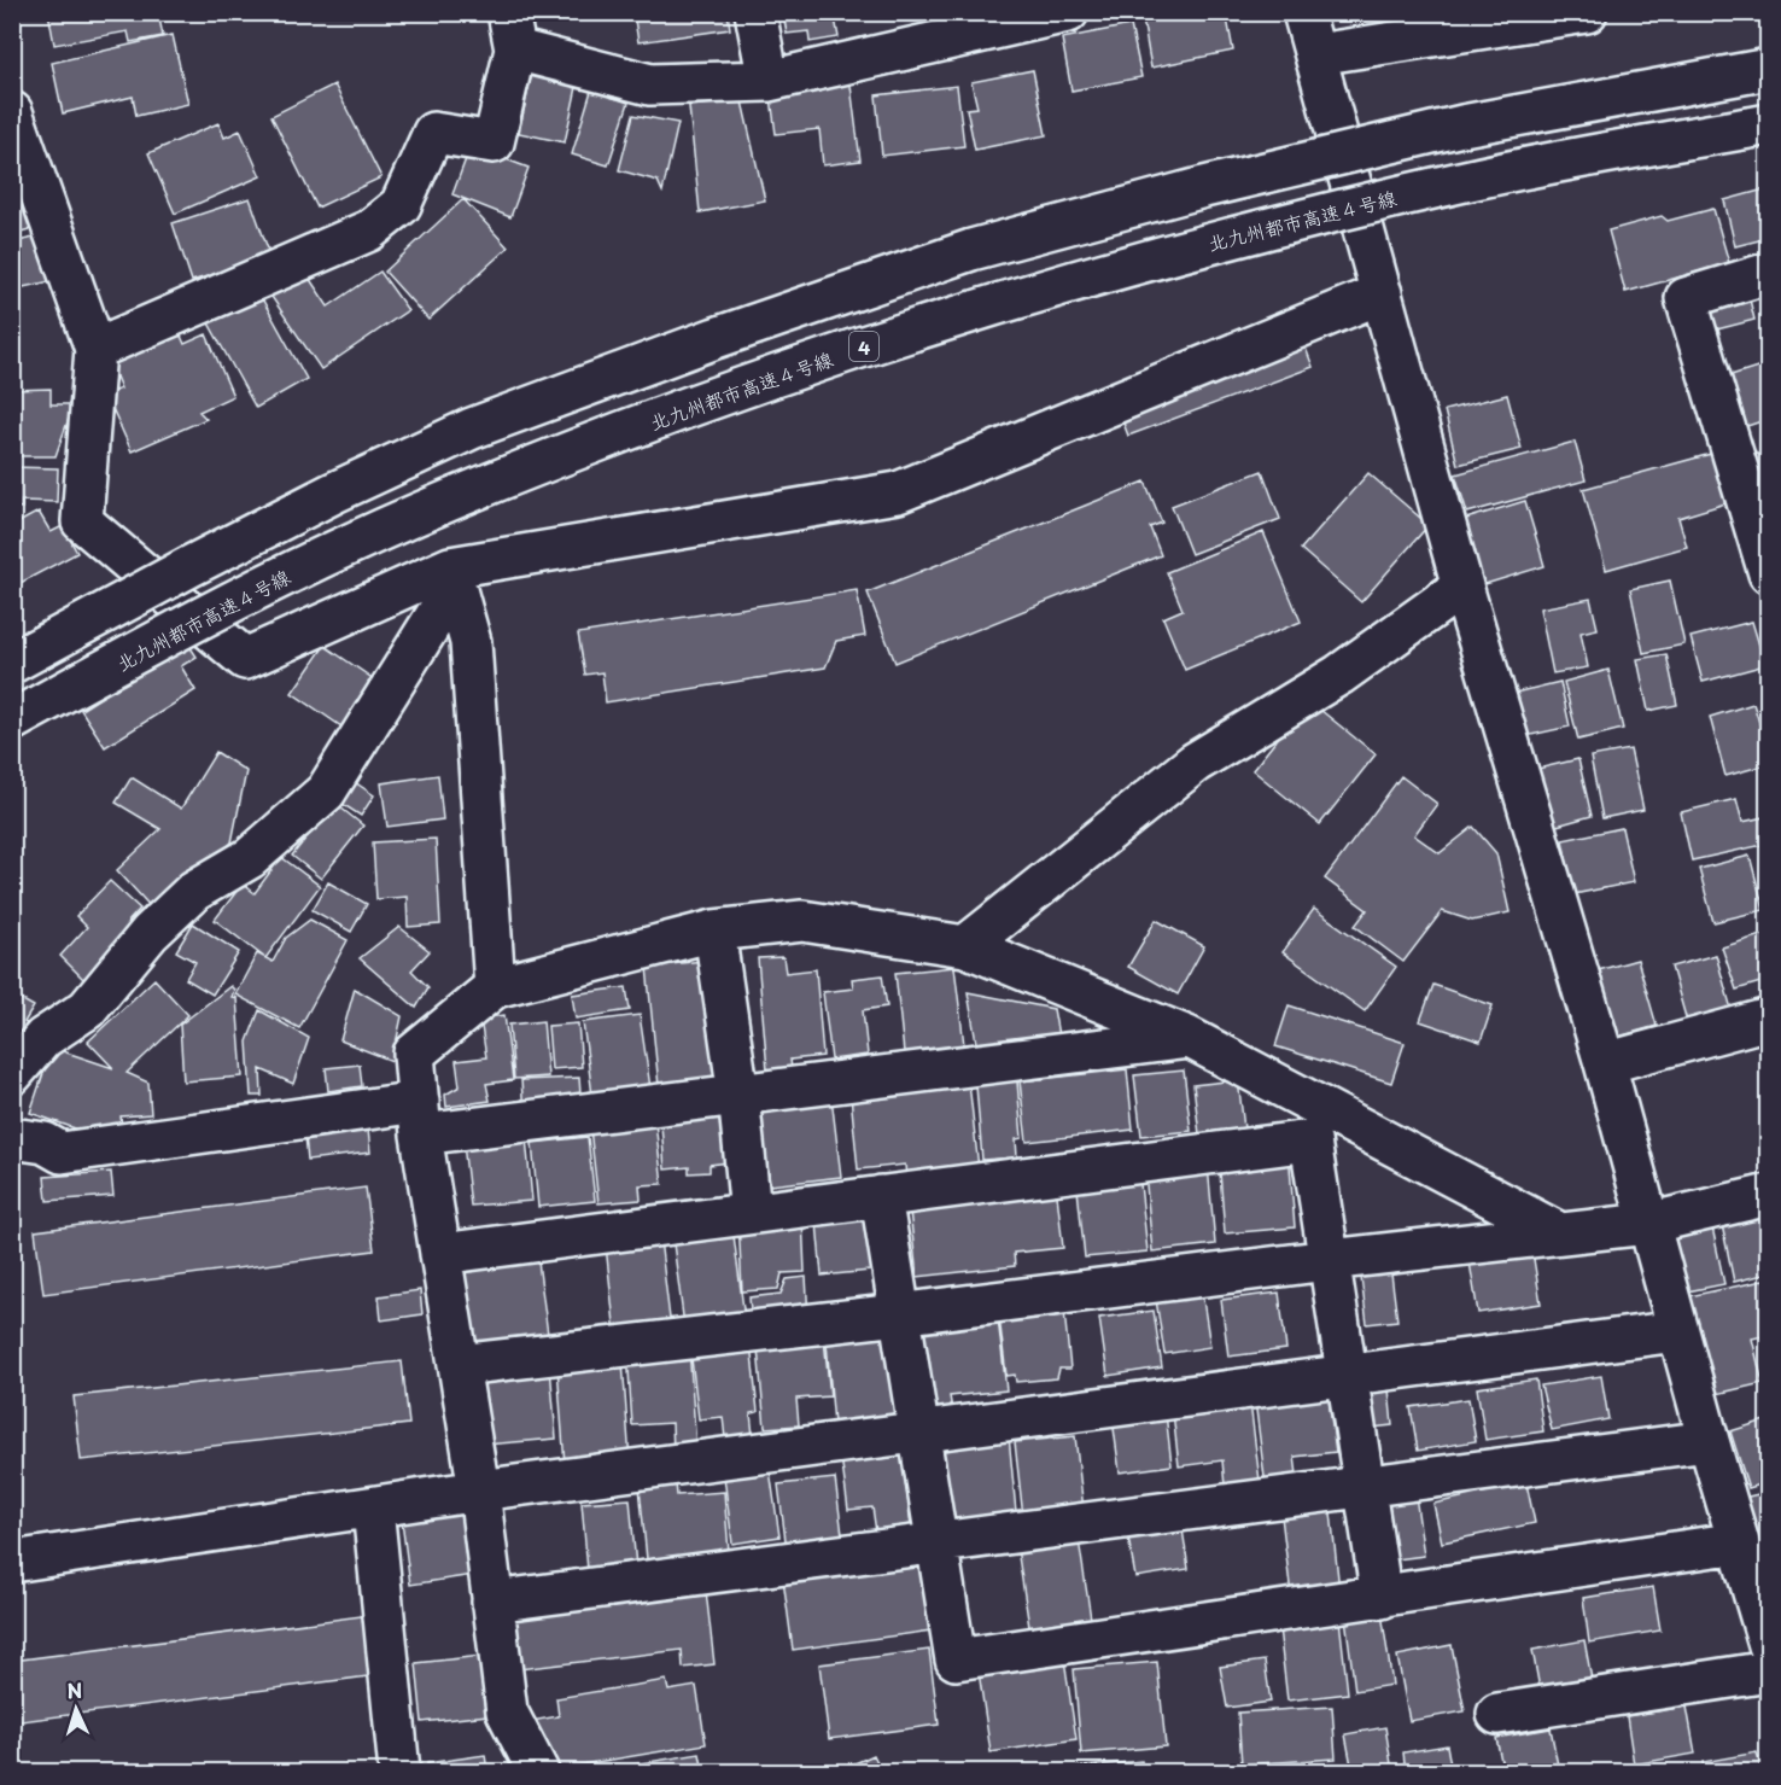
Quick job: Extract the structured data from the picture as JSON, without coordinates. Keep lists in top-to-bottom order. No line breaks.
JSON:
{"streets":{"main road":["北九州都市高速４号線","4"]},"north":"top"}
